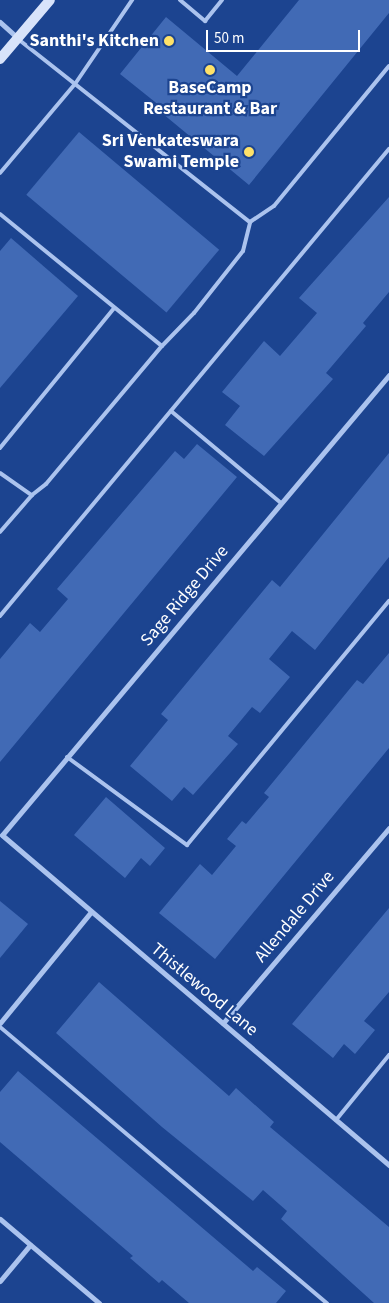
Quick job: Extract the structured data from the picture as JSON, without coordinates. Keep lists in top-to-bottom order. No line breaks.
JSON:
{"streets":{"street":["Sage Ridge Drive","Allendale Drive","Thistlewood Lane"]},"crossings":[["Sage Ridge Drive","Thistlewood Lane"],["Allendale Drive","Thistlewood Lane"]],"places":["Santhi's Kitchen","BaseCamp Restaurant & Bar","Sri Venkateswara Swami Temple"],"scale_bar":"50 m"}
